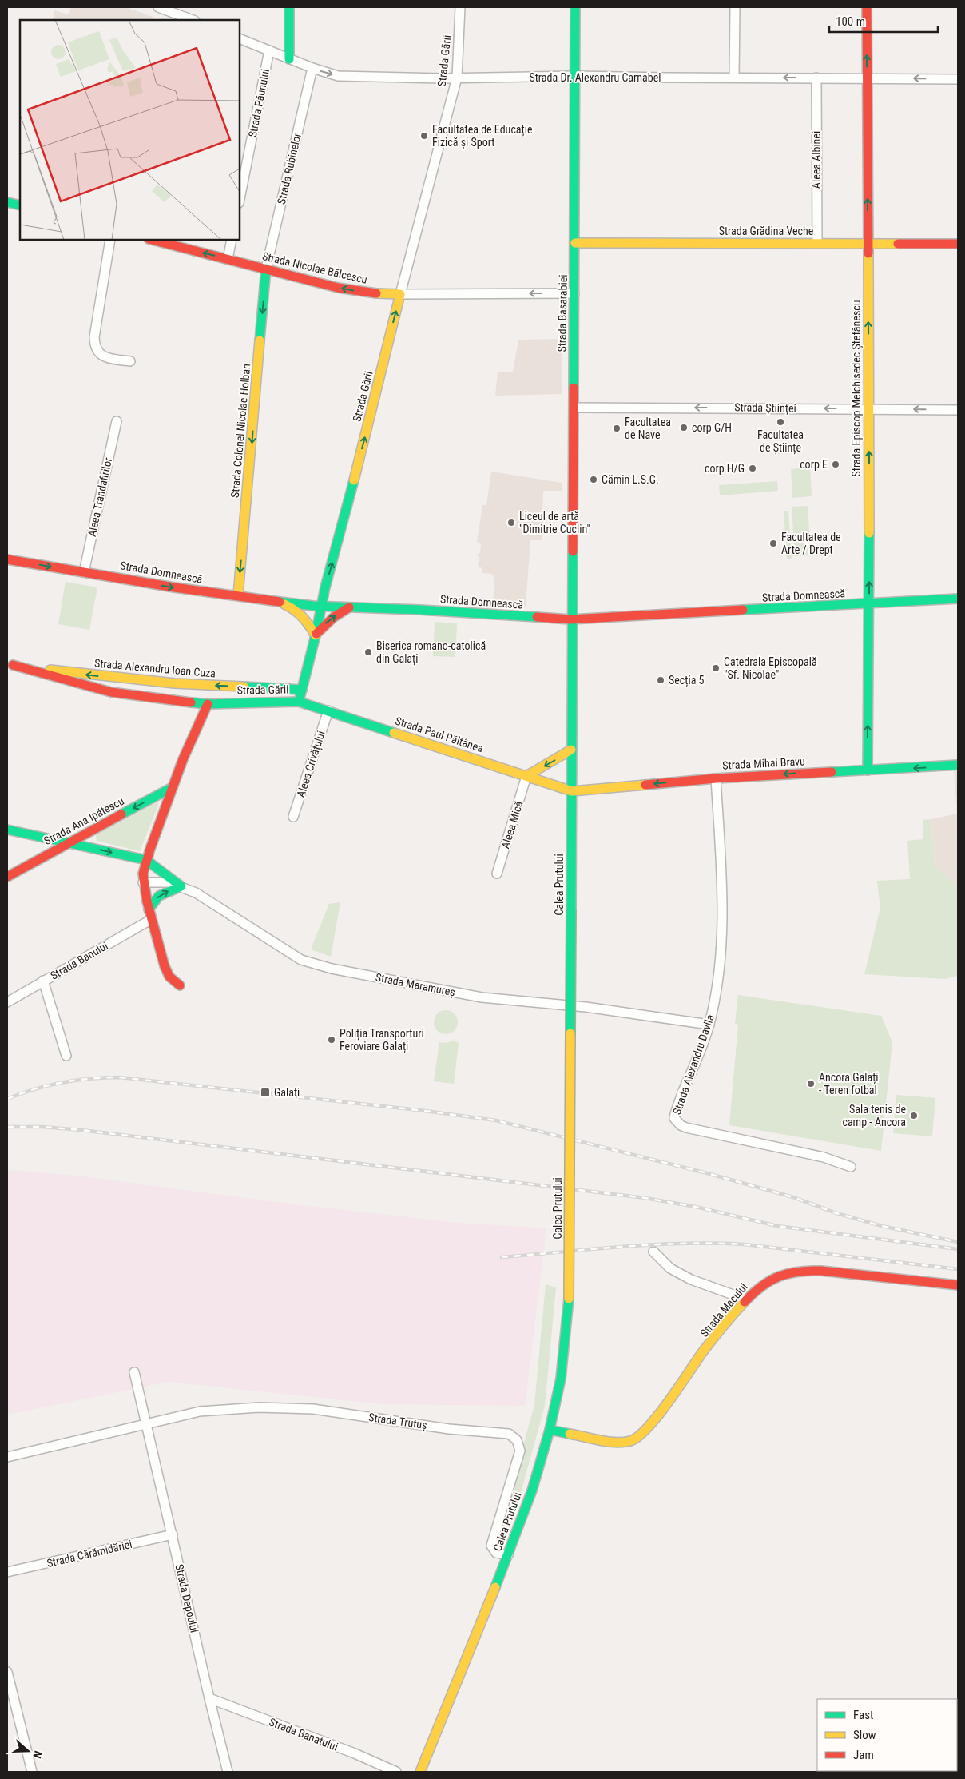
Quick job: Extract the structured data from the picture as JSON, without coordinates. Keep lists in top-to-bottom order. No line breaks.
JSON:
{"streets":{"main road":["Strada Gării","Strada Grădina Veche","Strada Nicolae Bălcescu","Strada Basarabiei","Strada Episcop Melchisedec Ștefănescu","Strada Colonel Nicolae Holban","Strada Domnească","Strada Alexandru Ioan Cuza","Strada Paul Păltânea","Strada Mihai Bravu","Strada Ana Ipătescu","Calea Prutului","Strada Macului"],"street":["Strada Dr. Alexandru Carnabel","Strada Păunului","Aleea Albinei","Strada Rubinelor","Strada Științei","Aleea Trandafirilor","Aleea Crivățului","Aleea Mică","Strada Banului","Strada Maramureș","Strada Alexandru Davila","Strada Trutuș","Strada Cărămidăriei","Strada Depoului","Strada Banatului"]},"crossings":[["Strada Gării","Strada Dr. Alexandru Carnabel"],["Strada Gării","Strada Nicolae Bălcescu"],["Strada Gării","Strada Domnească"],["Strada Gării","Strada Alexandru Ioan Cuza"],["Strada Gării","Strada Paul Păltânea"],["Strada Dr. Alexandru Carnabel","Strada Păunului"],["Strada Dr. Alexandru Carnabel","Aleea Albinei"],["Strada Dr. Alexandru Carnabel","Strada Rubinelor"],["Strada Dr. Alexandru Carnabel","Strada Basarabiei"],["Strada Dr. Alexandru Carnabel","Strada Episcop Melchisedec Ștefănescu"],["Aleea Albinei","Strada Grădina Veche"],["Strada Rubinelor","Strada Nicolae Bălcescu"],["Strada Rubinelor","Strada Colonel Nicolae Holban"],["Strada Grădina Veche","Strada Basarabiei"],["Strada Grădina Veche","Strada Episcop Melchisedec Ștefănescu"],["Strada Nicolae Bălcescu","Strada Basarabiei"],["Strada Nicolae Bălcescu","Strada Colonel Nicolae Holban"],["Strada Basarabiei","Strada Științei"],["Strada Basarabiei","Strada Domnească"],["Strada Basarabiei","Calea Prutului"],["Strada Episcop Melchisedec Ștefănescu","Strada Științei"],["Strada Episcop Melchisedec Ștefănescu","Strada Domnească"],["Strada Episcop Melchisedec Ștefănescu","Strada Mihai Bravu"],["Strada Colonel Nicolae Holban","Strada Domnească"],["Aleea Trandafirilor","Strada Domnească"],["Strada Domnească","Calea Prutului"],["Strada Paul Păltânea","Strada Mihai Bravu"],["Strada Paul Păltânea","Aleea Crivățului"],["Strada Paul Păltânea","Aleea Mică"],["Strada Paul Păltânea","Calea Prutului"],["Strada Mihai Bravu","Calea Prutului"],["Strada Mihai Bravu","Strada Alexandru Davila"],["Calea Prutului","Strada Macului"],["Calea Prutului","Strada Trutuș"],["Strada Maramureș","Strada Alexandru Davila"],["Strada Trutuș","Strada Depoului"],["Strada Cărămidăriei","Strada Depoului"],["Strada Depoului","Strada Banatului"]],"one_way":["Strada Nicolae Bălcescu","Strada Episcop Melchisedec Ștefănescu","Strada Științei","Strada Colonel Nicolae Holban","Strada Alexandru Ioan Cuza","Strada Mihai Bravu","Strada Ana Ipătescu"],"places":{"other":["Facultatea de Educație Fizică și Sport","Facultatea de Științe","corp G/H","Facultatea de Nave","corp E","corp H/G","Cămin L.S.G.","Liceul de artă \"Dimitrie Cuclin\"","Facultatea de Arte / Drept","Biserica romano-catolică din Galați","Catedrala Episcopală \"Sf. Nicolae\"","Secția 5","Poliția Transporturi Feroviare Galați","Ancora Galați - Teren fotbal","Sala tenis de camp - Ancora"],"transit":["Galați"]},"legend":["Fast","Slow","Jam"],"scale_bar":"100 m","north":"right"}
